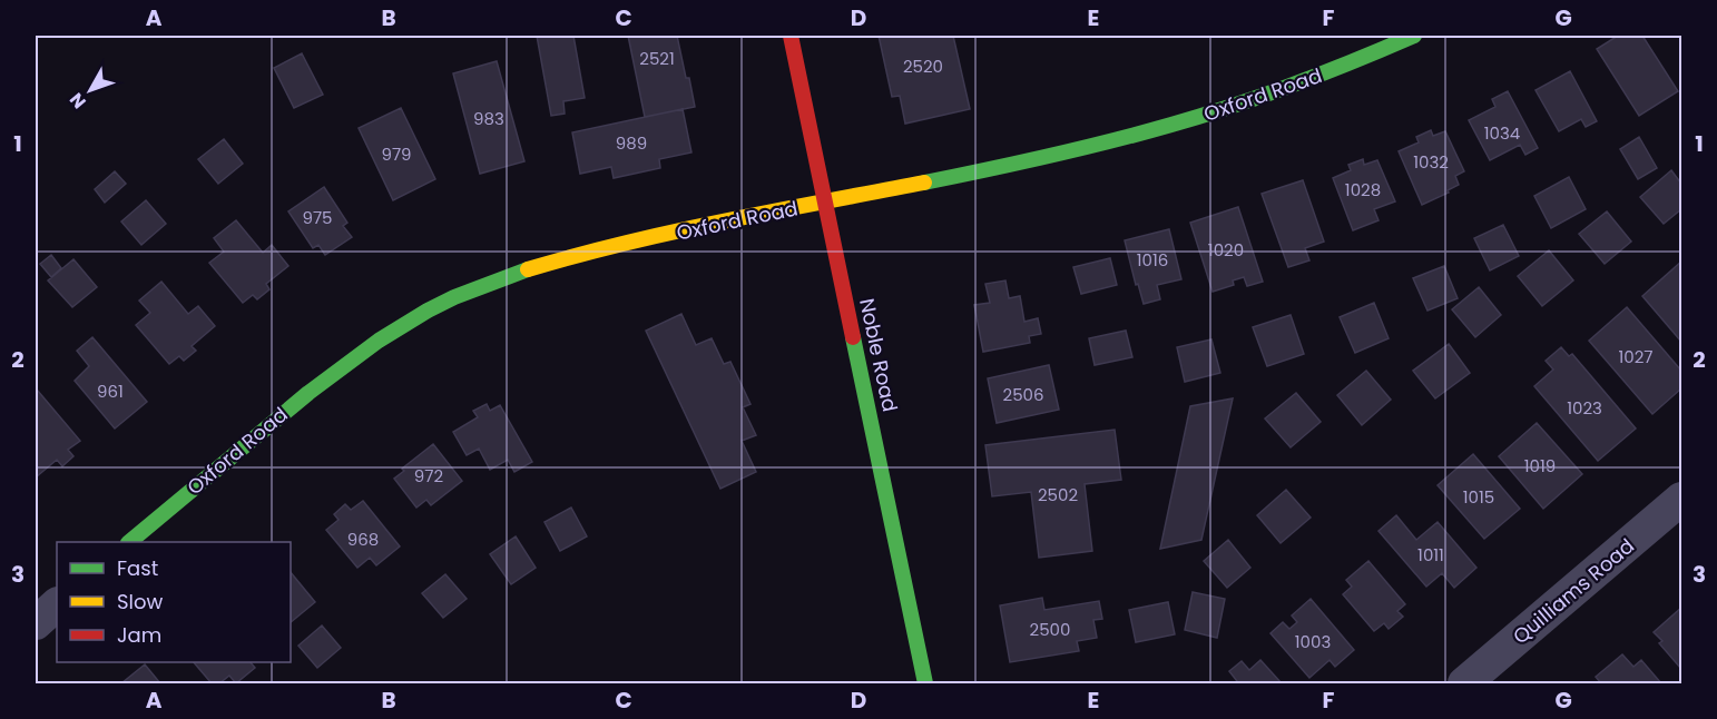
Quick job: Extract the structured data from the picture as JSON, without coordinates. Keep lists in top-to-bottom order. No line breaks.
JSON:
{"streets":{"street":["Oxford Road","Noble Road","Quilliams Road"]},"crossings":[["Oxford Road","Noble Road"]],"house_numbers":["2521","2520","983","1034","989","979","1032","1028","975","1020","1016","1027","961","2506","1023","1019","972","2502","1015","968","1011","2500","1003"],"legend":["Fast","Slow","Jam"],"north":"bottom left","grid":{"columns":["A","B","C","D","E","F","G"],"rows":["1","2","3"]}}
